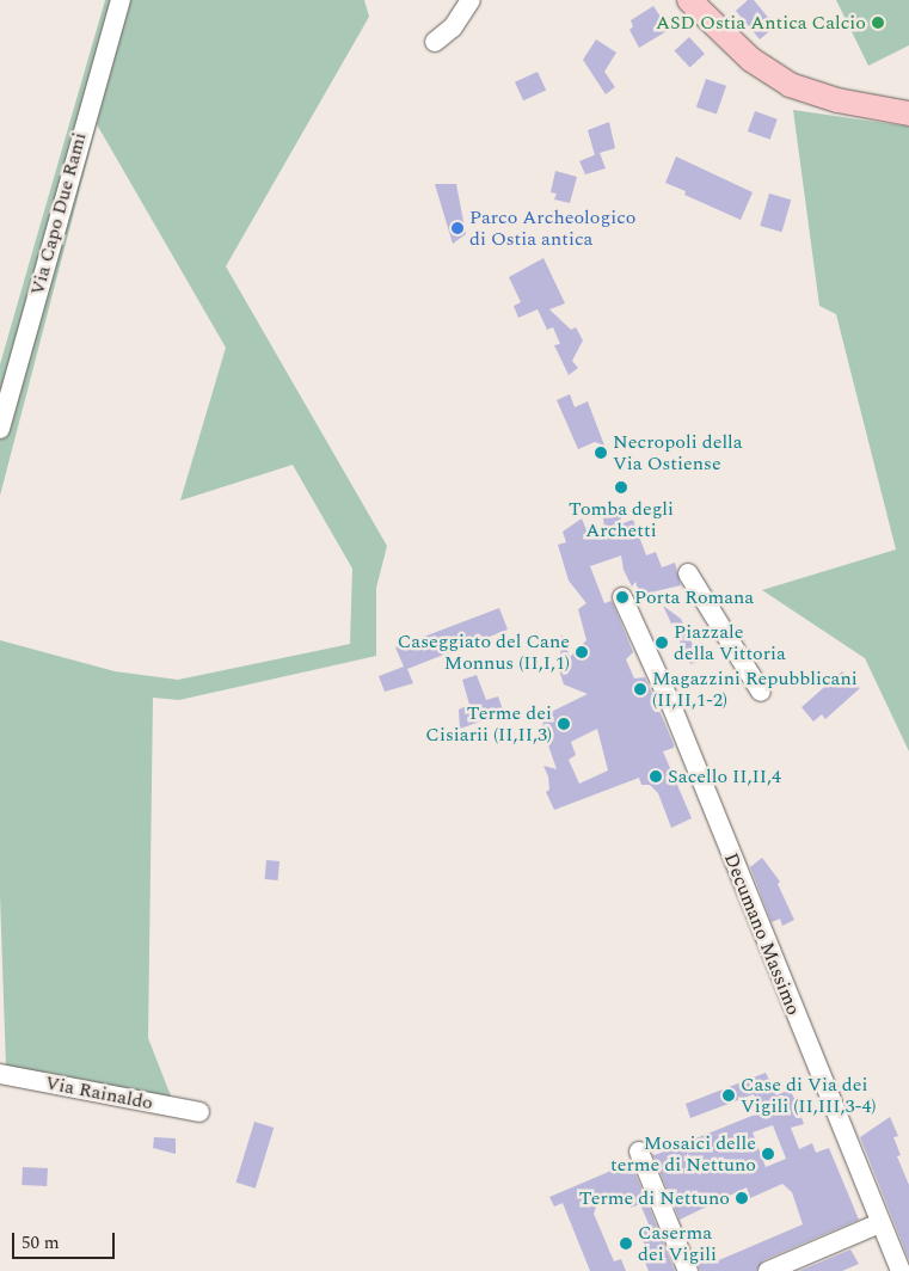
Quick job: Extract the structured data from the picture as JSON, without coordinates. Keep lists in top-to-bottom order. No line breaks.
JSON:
{"streets":{"street":["Via Capo Due Rami","Decumano Massimo","Via Rainaldo"]},"places":["ASD Ostia Antica Calcio","Parco Archeologico di Ostia antica","Necropoli della Via Ostiense","Tomba degli Archetti","Porta Romana","Piazzale della Vittoria","Caseggiato del Cane Monnus (II,I,1)","Magazzini Repubblicani (II,II,1-2)","Terme dei Cisiarii (II,II,3)","Sacello II,II,4","Case di Via dei Vigili (II,III,3-4)","Mosaici delle terme di Nettuno","Terme di Nettuno","Caserma dei Vigili"],"scale_bar":"50 m"}
